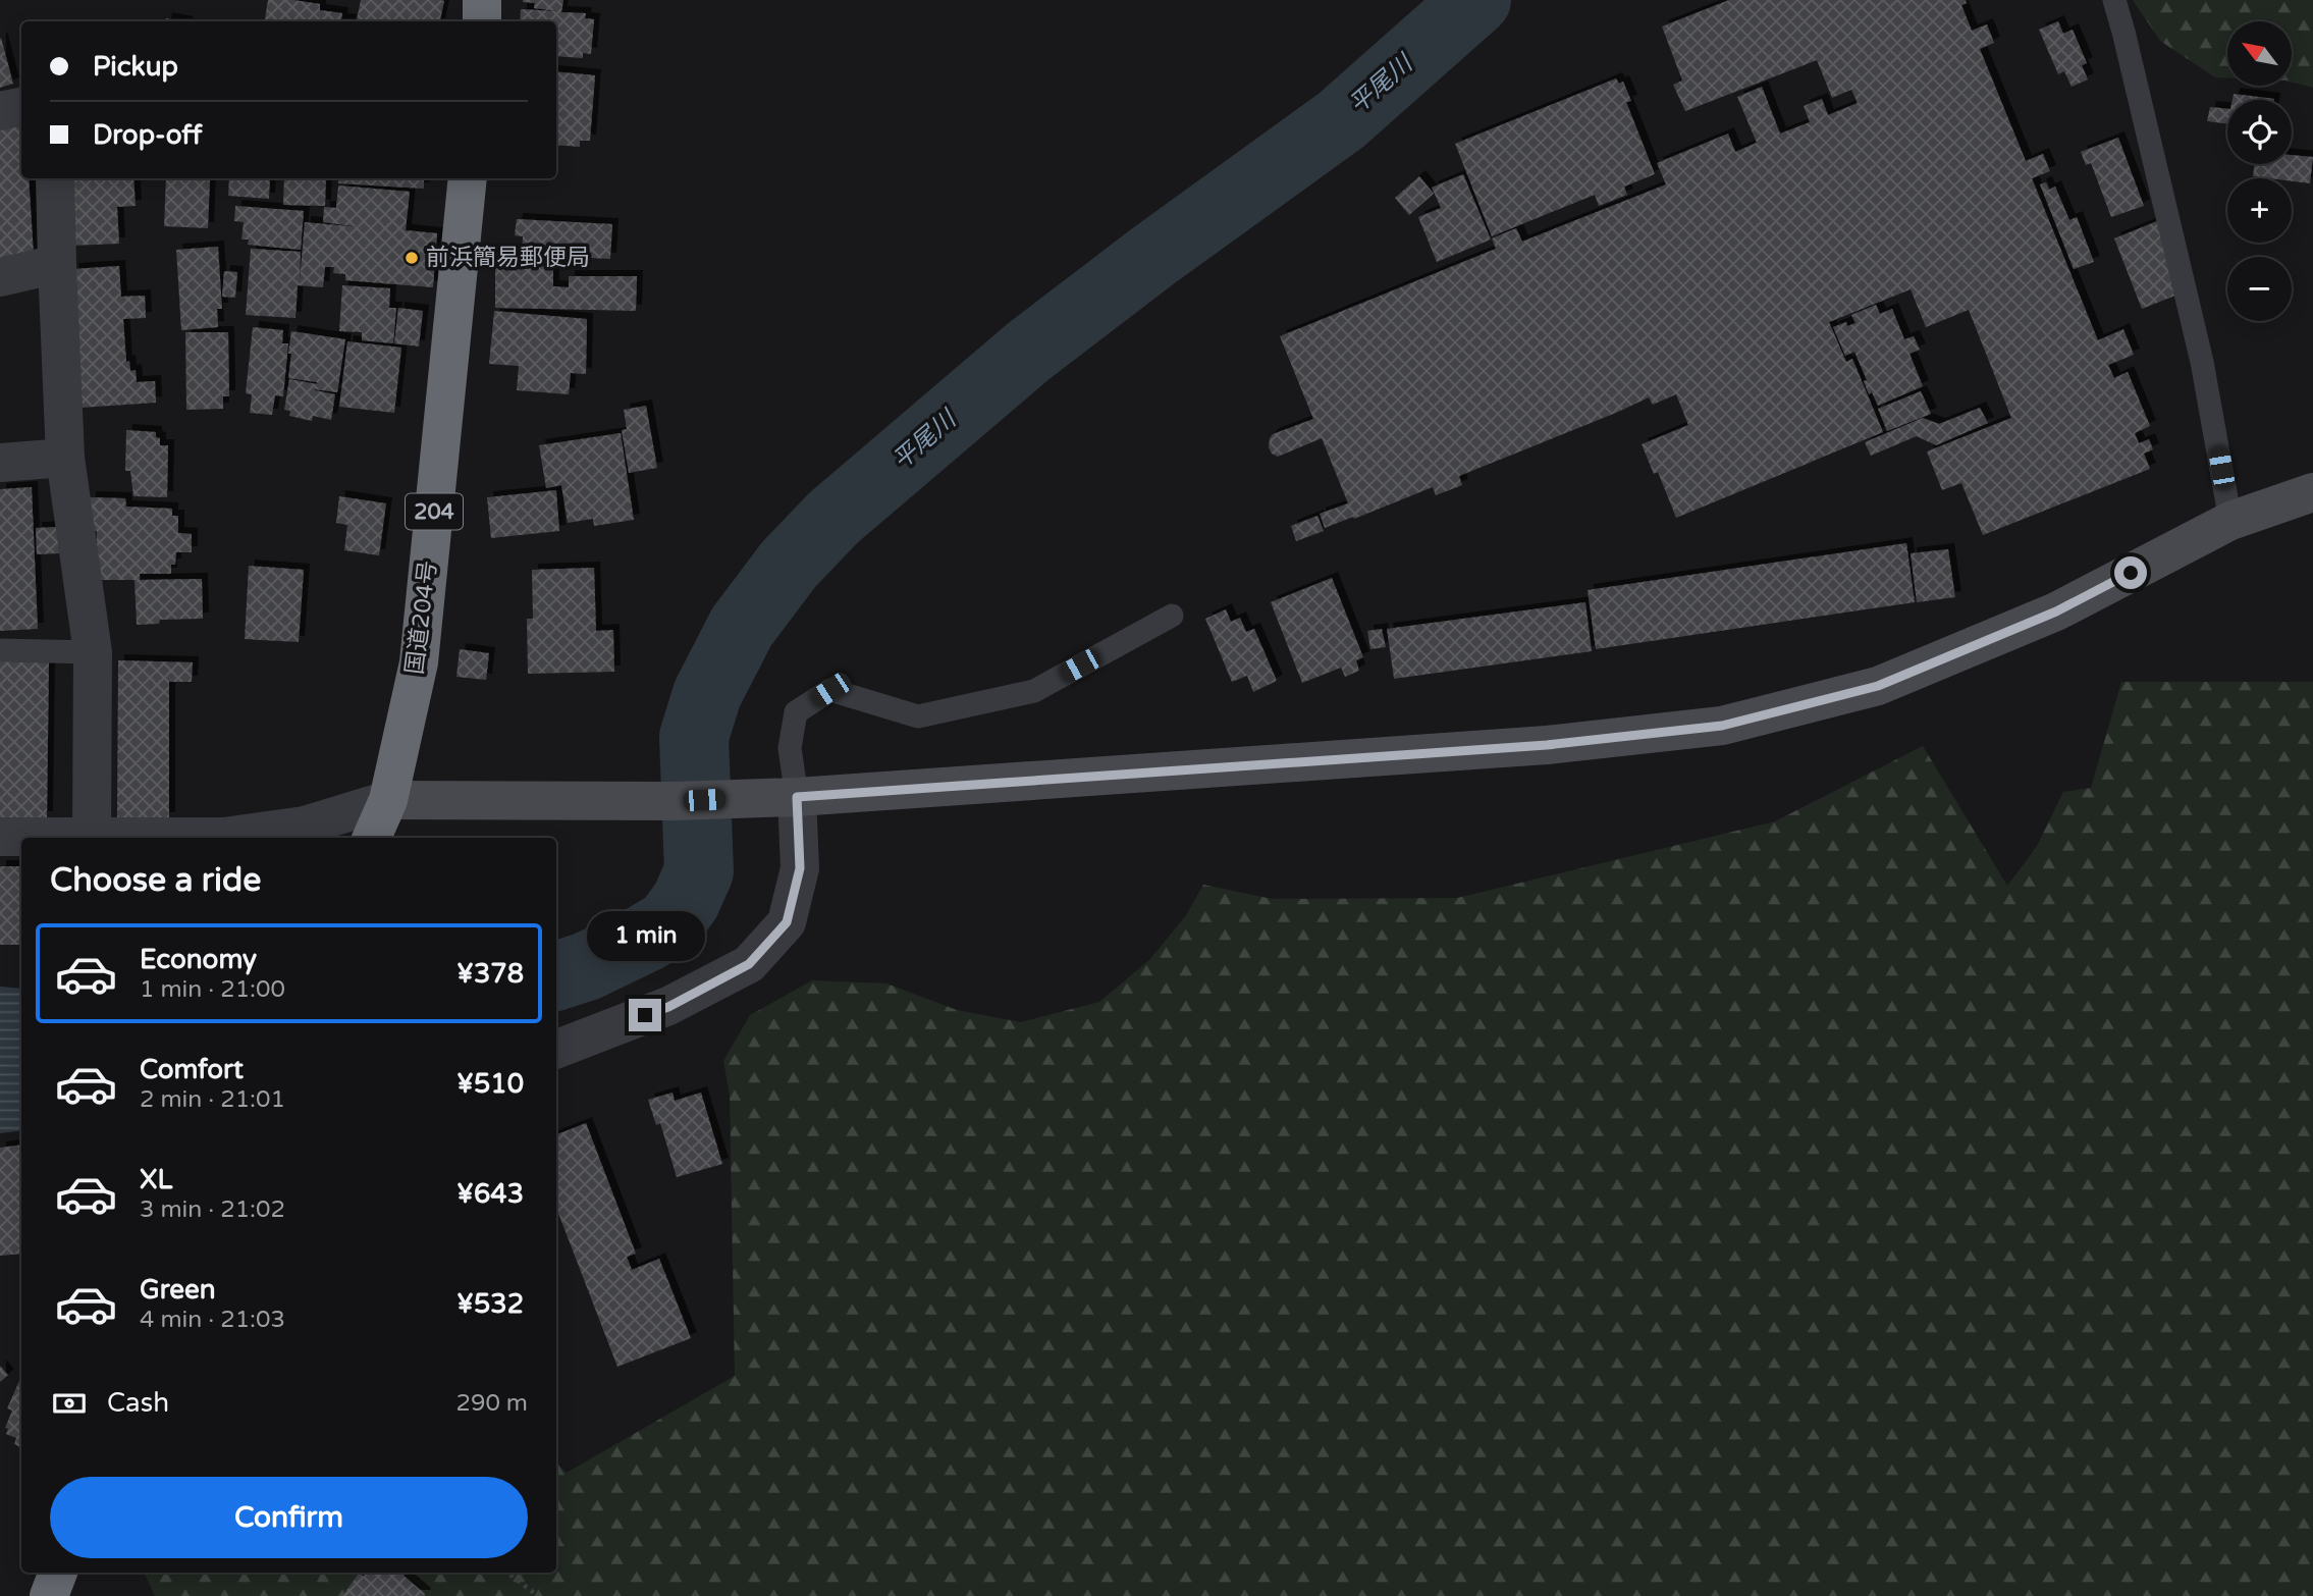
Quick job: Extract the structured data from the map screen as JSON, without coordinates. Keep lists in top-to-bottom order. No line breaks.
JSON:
{"streets":{"highway":["204","国道204号"]},"water":["平尾川"],"places":["前浜簡易郵便局"],"north":"top left","page":{"map_buttons":["+","−"],"banner":["Pickup","Drop-off"],"heading":"Choose a ride","bubble":"1 min","list":[{"name":"Economy","note":"1 min · 21:00","value":"¥378"},{"name":"Comfort","note":"2 min · 21:01","value":"¥510"},{"name":"XL","note":"3 min · 21:02","value":"¥643"},{"name":"Green","note":"4 min · 21:03","value":"¥532"}],"pay":["Cash","290 m"],"buttons":"Confirm"}}
